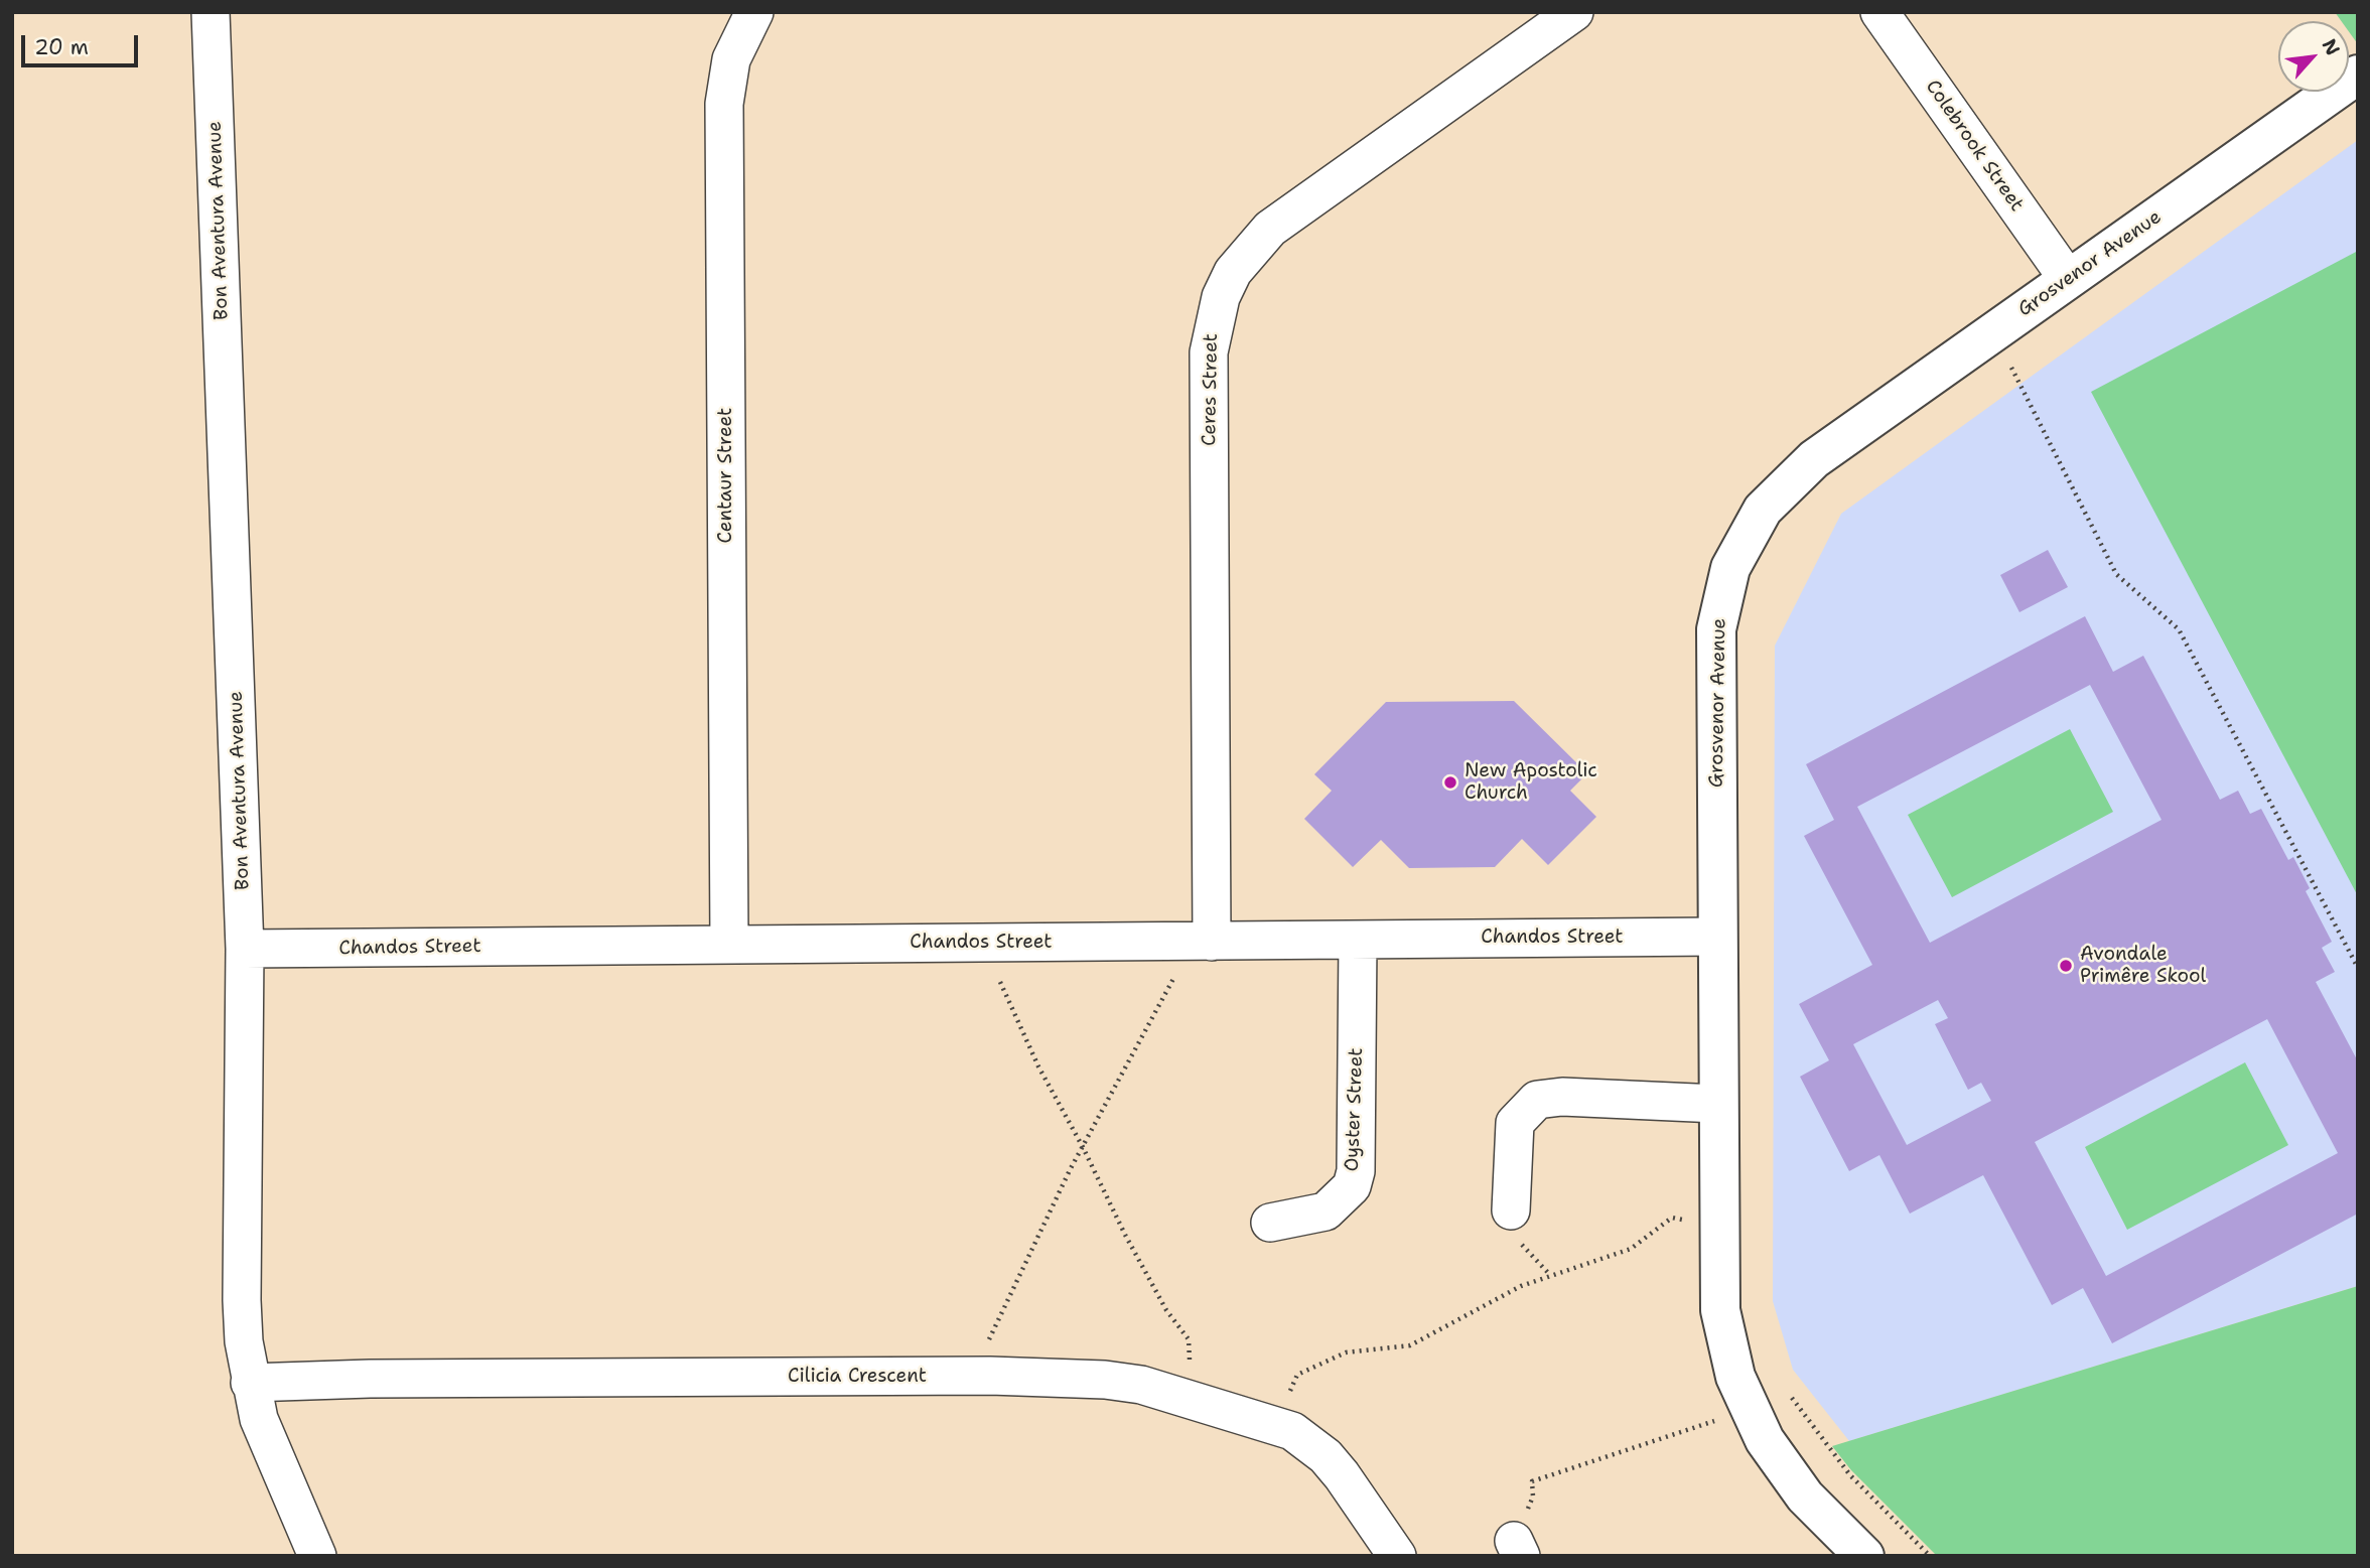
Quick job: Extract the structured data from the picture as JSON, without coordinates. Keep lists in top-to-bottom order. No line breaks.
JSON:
{"streets":{"street":["Colebrook Street","Bon Aventura Avenue","Grosvenor Avenue","Ceres Street","Centaur Street","Chandos Street","Oyster Street","Cilicia Crescent"]},"crossings":[["Colebrook Street","Grosvenor Avenue"],["Bon Aventura Avenue","Chandos Street"],["Bon Aventura Avenue","Cilicia Crescent"],["Grosvenor Avenue","Chandos Street"],["Ceres Street","Chandos Street"],["Centaur Street","Chandos Street"],["Chandos Street","Oyster Street"]],"places":["New Apostolic Church","Avondale Primêre Skool"],"scale_bar":"20 m","north":"top right"}
